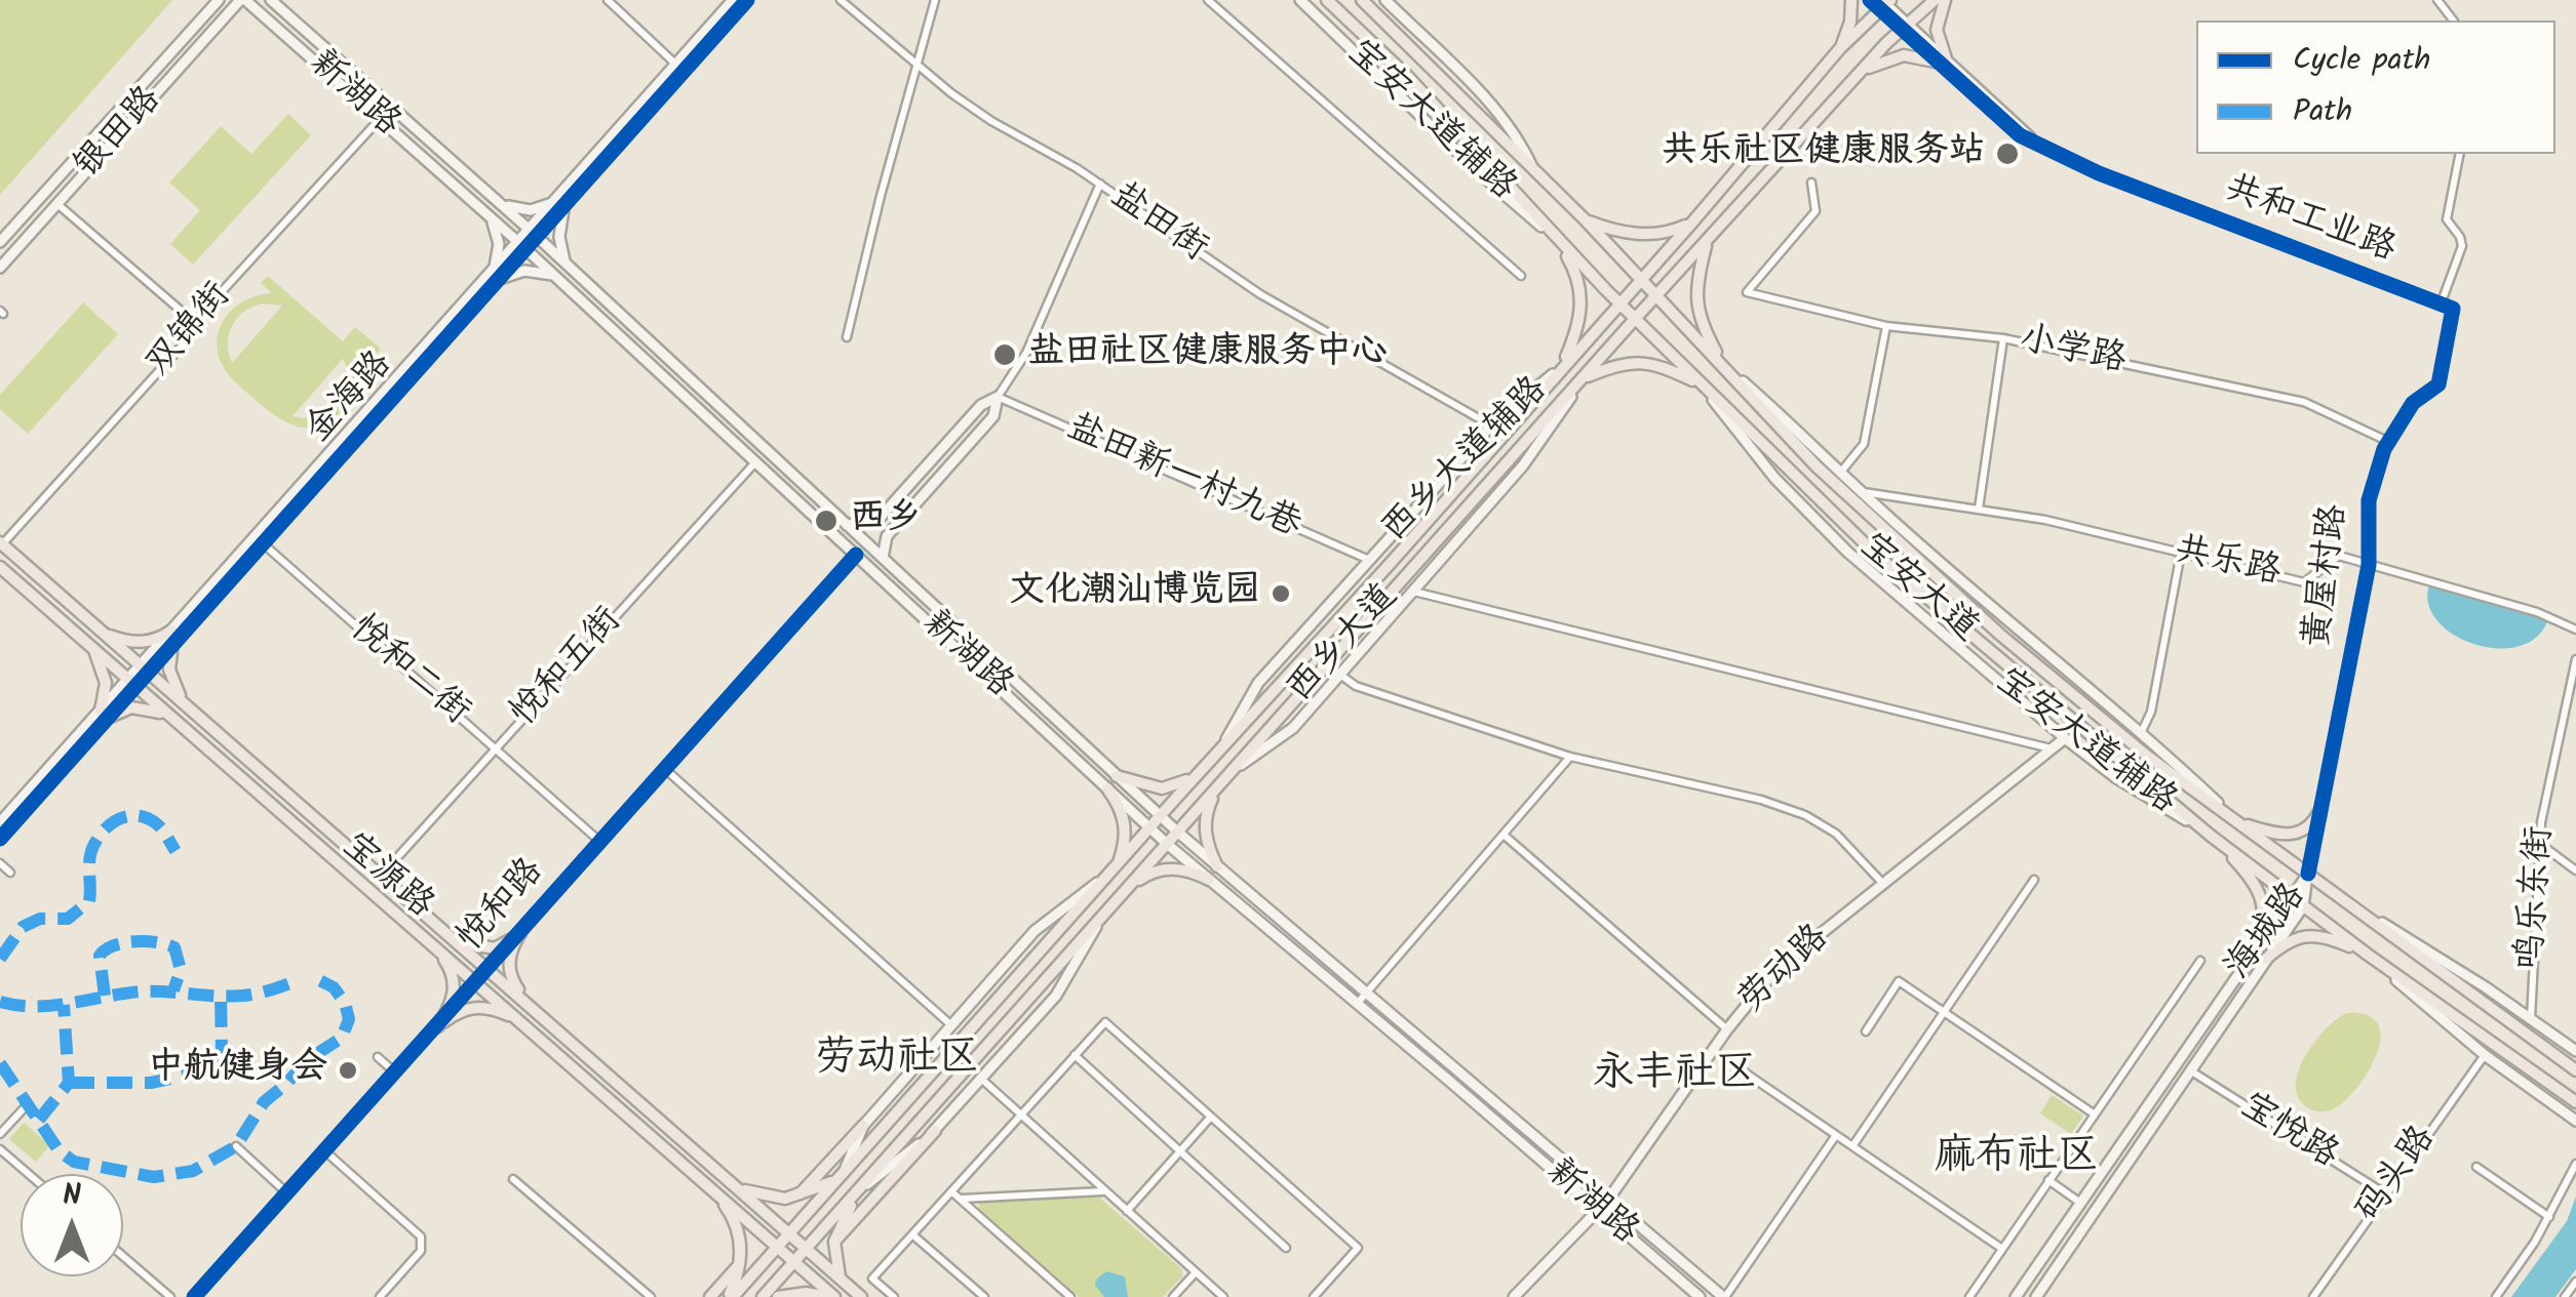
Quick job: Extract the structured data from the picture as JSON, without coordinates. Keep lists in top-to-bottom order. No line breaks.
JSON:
{"streets":{"main road":["新湖路","宝安大道辅路","银田路","共和工业路","金海路","西乡大道辅路","宝安大道","西乡大道","宝源路","悦和路","海城路","劳动路"],"street":["盐田街","双锦街","小学路","盐田新一村九巷","共乐路","黄屋村路","悦和五街","悦和二街","鸣乐东街","宝悦路","码头路"]},"crossings":[["新湖路","银田路"],["新湖路","双锦街"],["新湖路","金海路"],["新湖路","西乡大道"],["新湖路","悦和五街"],["新湖路","悦和路"],["新湖路","劳动路"],["宝安大道辅路","共乐路"],["宝安大道辅路","宝安大道"],["宝安大道辅路","劳动路"],["共和工业路","黄屋村路"],["共和工业路","西乡大道"],["盐田街","西乡大道辅路"],["双锦街","宝源路"],["小学路","黄屋村路"],["金海路","悦和二街"],["金海路","宝源路"],["西乡大道辅路","盐田新一村九巷"],["西乡大道辅路","西乡大道"],["共乐路","黄屋村路"],["黄屋村路","宝安大道"],["黄屋村路","海城路"],["宝安大道","西乡大道"],["宝安大道","海城路"],["西乡大道","宝源路"],["悦和五街","悦和二街"],["悦和五街","宝源路"],["悦和二街","悦和路"],["宝源路","悦和路"],["海城路","宝悦路"],["宝悦路","码头路"]],"districts":["劳动社区","永丰社区","麻布社区"],"places":["共乐社区健康服务站","盐田社区健康服务中心","西乡","文化潮汕博览园","中航健身会"],"legend":["Cycle path","Path"],"north":"top"}
